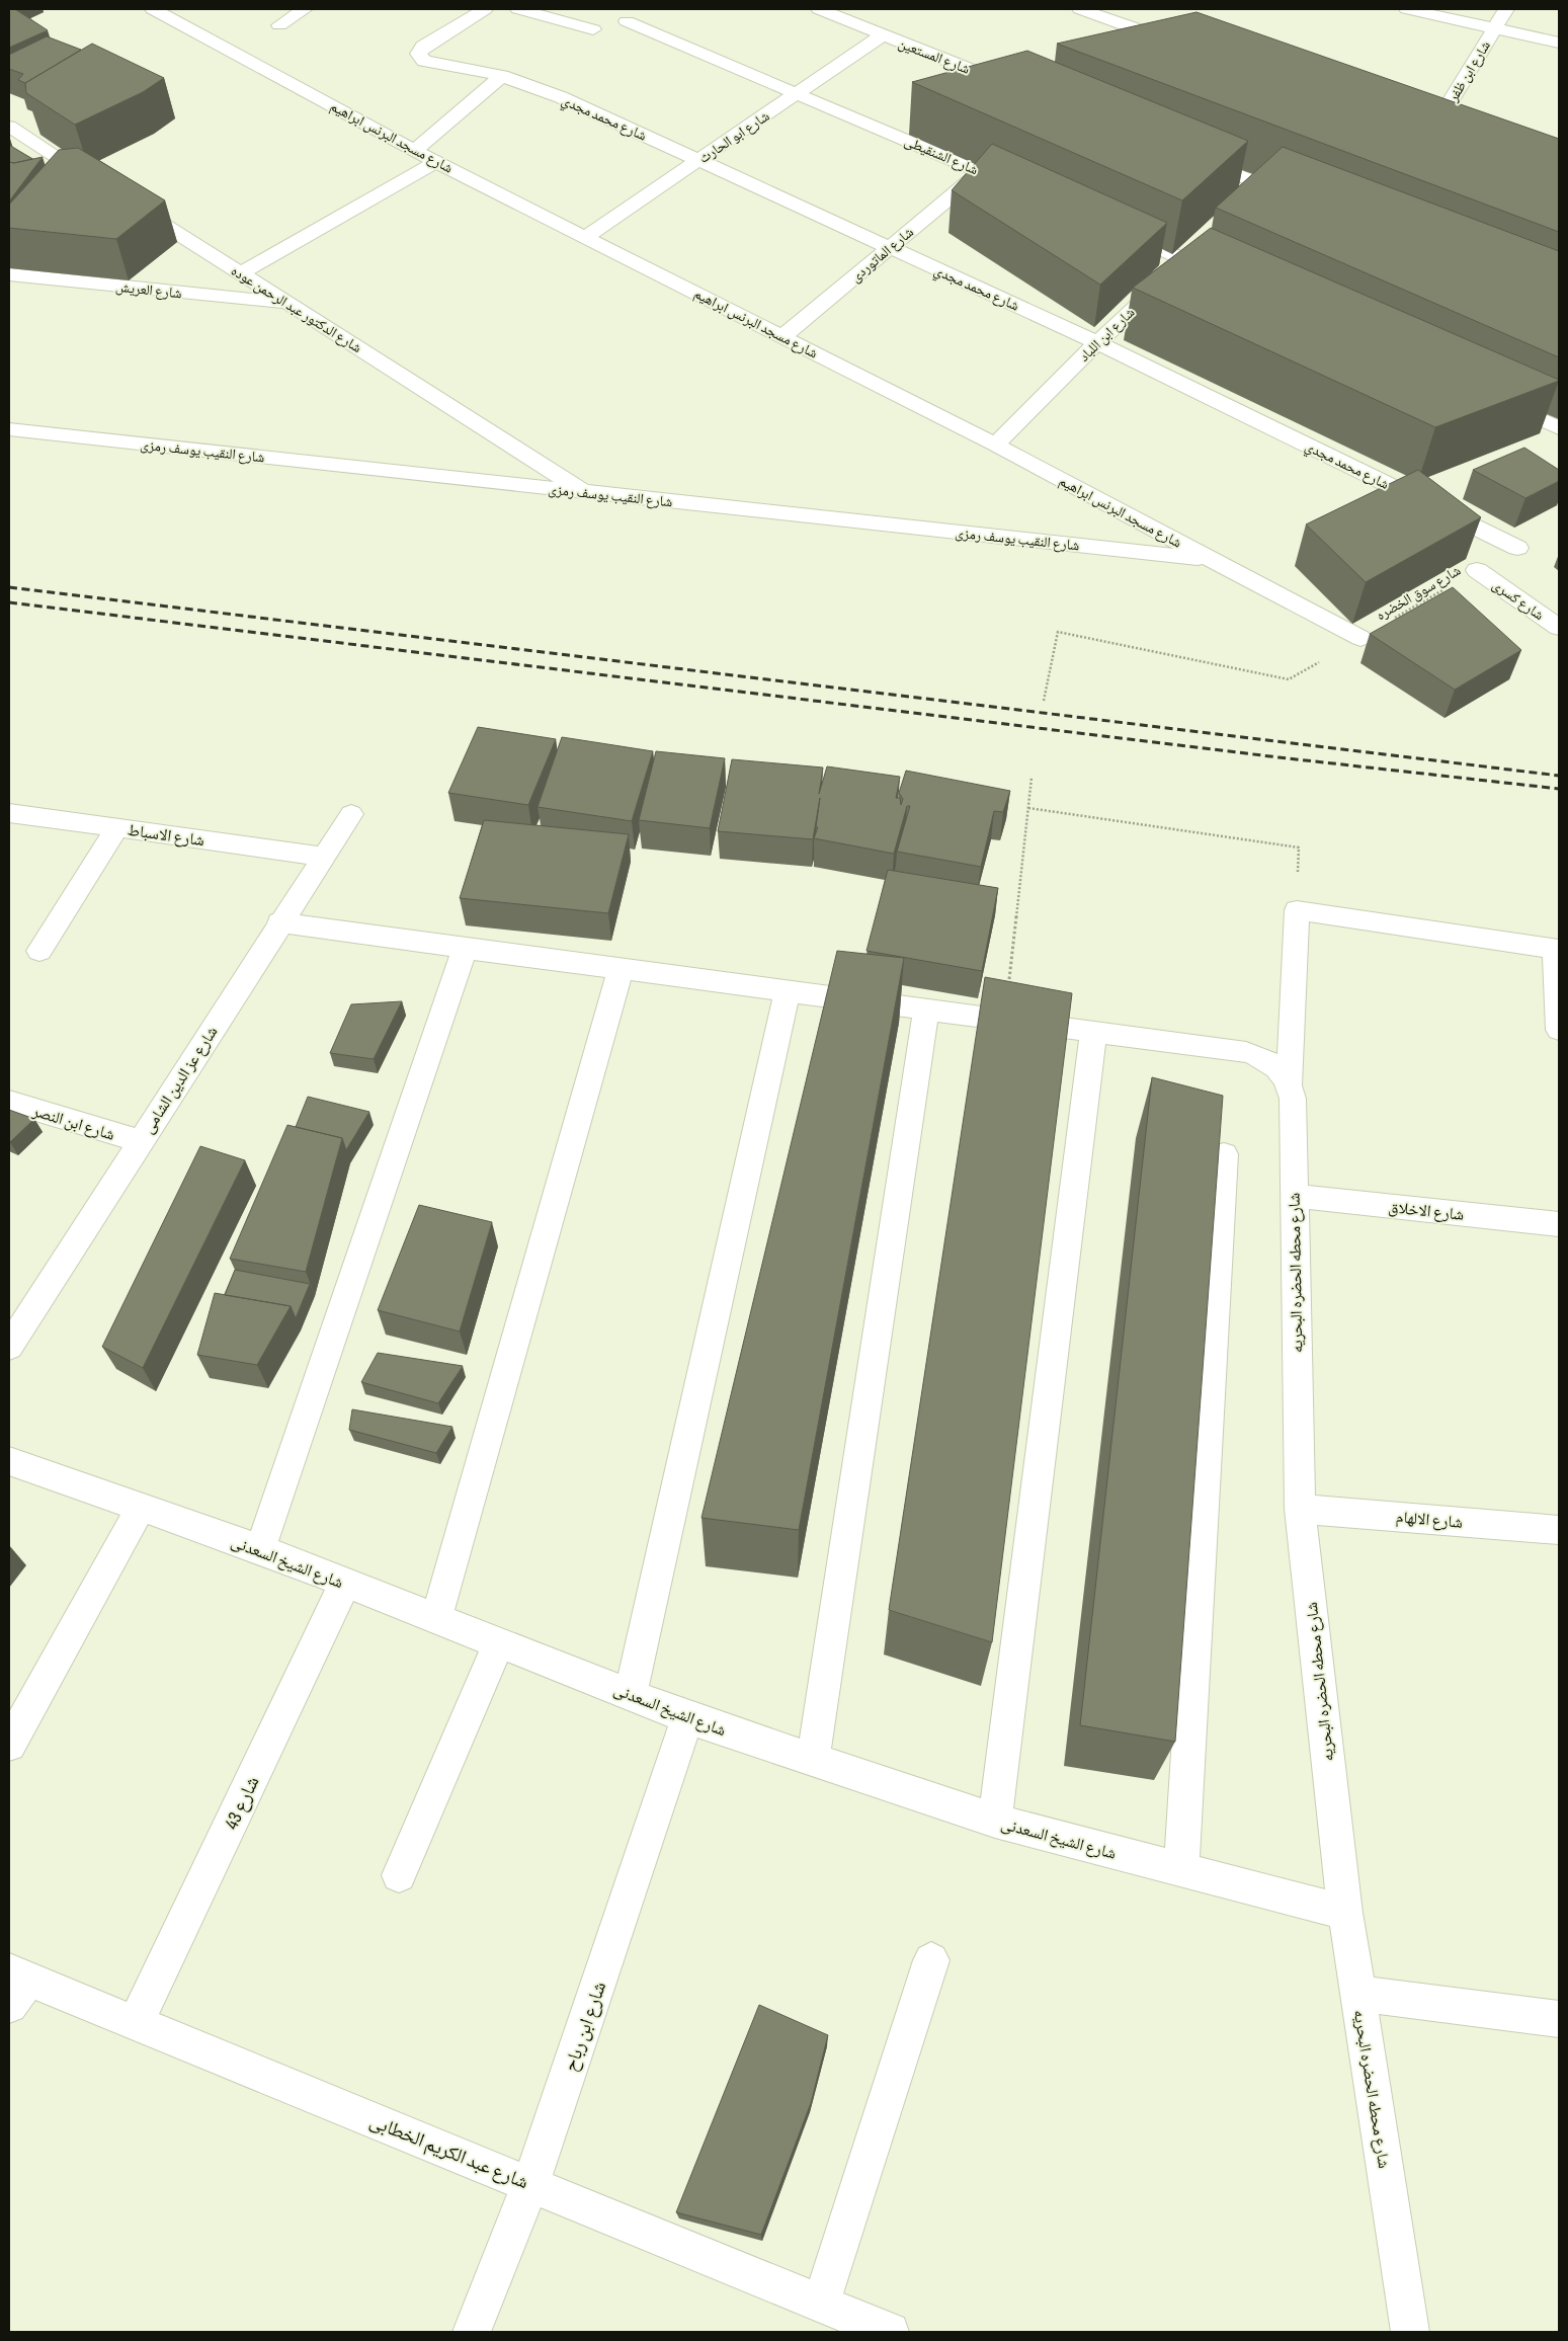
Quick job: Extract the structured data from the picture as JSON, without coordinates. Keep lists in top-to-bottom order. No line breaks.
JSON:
{"streets":{"street":["شارع المستعين","شارع ابن ظفر","شارع محمد مجدي","شارع مسجد البرنس ابراهيم","شارع ابو الحارث","شارع الشنقيطى","شارع الماتوردى","شارع العريش","شارع الدكتور عبد الرحمن عوده","شارع ابن اللباد","شارع النقيب يوسف رمزى","شارع كسرى","شارع الاسباط","شارع عز الدين الشامى","شارع ابن النصر","شارع الاخلاق","شارع محطه الحضره البحريه","شارع الالهام","شارع الشيخ السعدنى","شارع 43","شارع ابن رباح","شارع عبد الكريم الخطابى"],"path":["شارع سوق الخضره"]},"crossings":[["شارع المستعين","شارع ابو الحارث"],["شارع محمد مجدي","شارع ابو الحارث"],["شارع محمد مجدي","شارع الماتوردى"],["شارع محمد مجدي","شارع ابن اللباد"],["شارع مسجد البرنس ابراهيم","شارع ابو الحارث"],["شارع مسجد البرنس ابراهيم","شارع الماتوردى"],["شارع مسجد البرنس ابراهيم","شارع ابن اللباد"],["شارع مسجد البرنس ابراهيم","شارع النقيب يوسف رمزى"],["شارع مسجد البرنس ابراهيم","شارع سوق الخضره"],["شارع ابو الحارث","شارع الشنقيطى"],["شارع الشنقيطى","شارع الماتوردى"],["شارع العريش","شارع الدكتور عبد الرحمن عوده"],["شارع الدكتور عبد الرحمن عوده","شارع النقيب يوسف رمزى"],["شارع سوق الخضره","شارع كسرى"],["شارع الاسباط","شارع عز الدين الشامى"],["شارع عز الدين الشامى","شارع ابن النصر"],["شارع الاخلاق","شارع محطه الحضره البحريه"],["شارع محطه الحضره البحريه","شارع الالهام"],["شارع محطه الحضره البحريه","شارع الشيخ السعدنى"],["شارع الشيخ السعدنى","شارع 43"],["شارع الشيخ السعدنى","شارع ابن رباح"],["شارع 43","شارع عبد الكريم الخطابى"],["شارع ابن رباح","شارع عبد الكريم الخطابى"]]}
